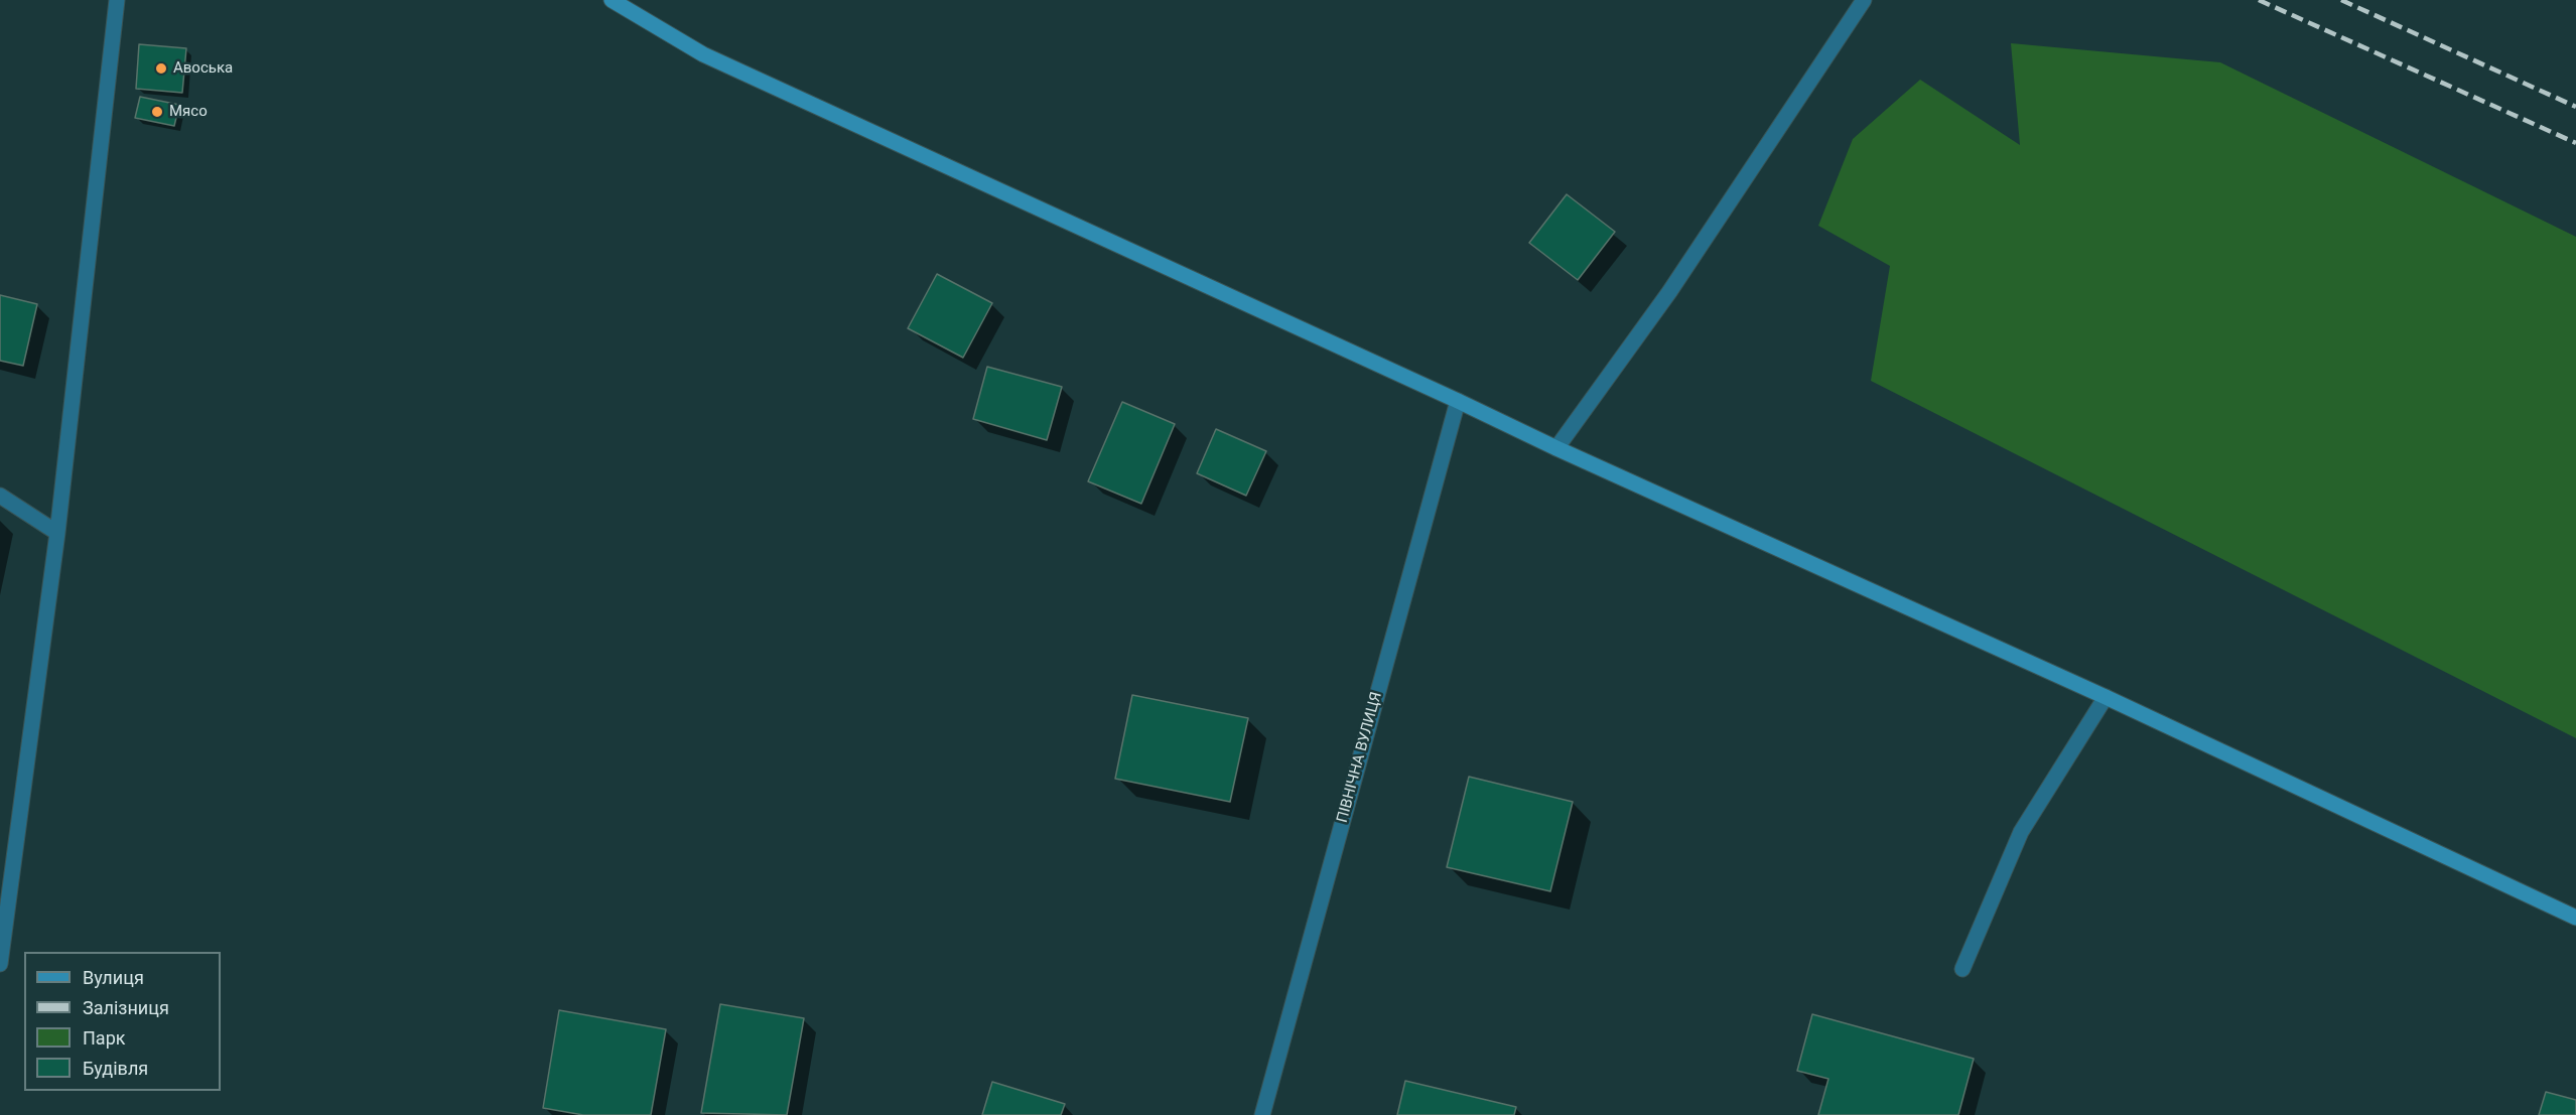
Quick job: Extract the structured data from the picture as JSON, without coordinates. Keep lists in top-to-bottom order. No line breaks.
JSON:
{"streets":{"street":["ПІВНІЧНА ВУЛИЦЯ"]},"places":["Авоська","Мясо"],"legend":["Вулиця","Залізниця","Парк","Будівля"]}
